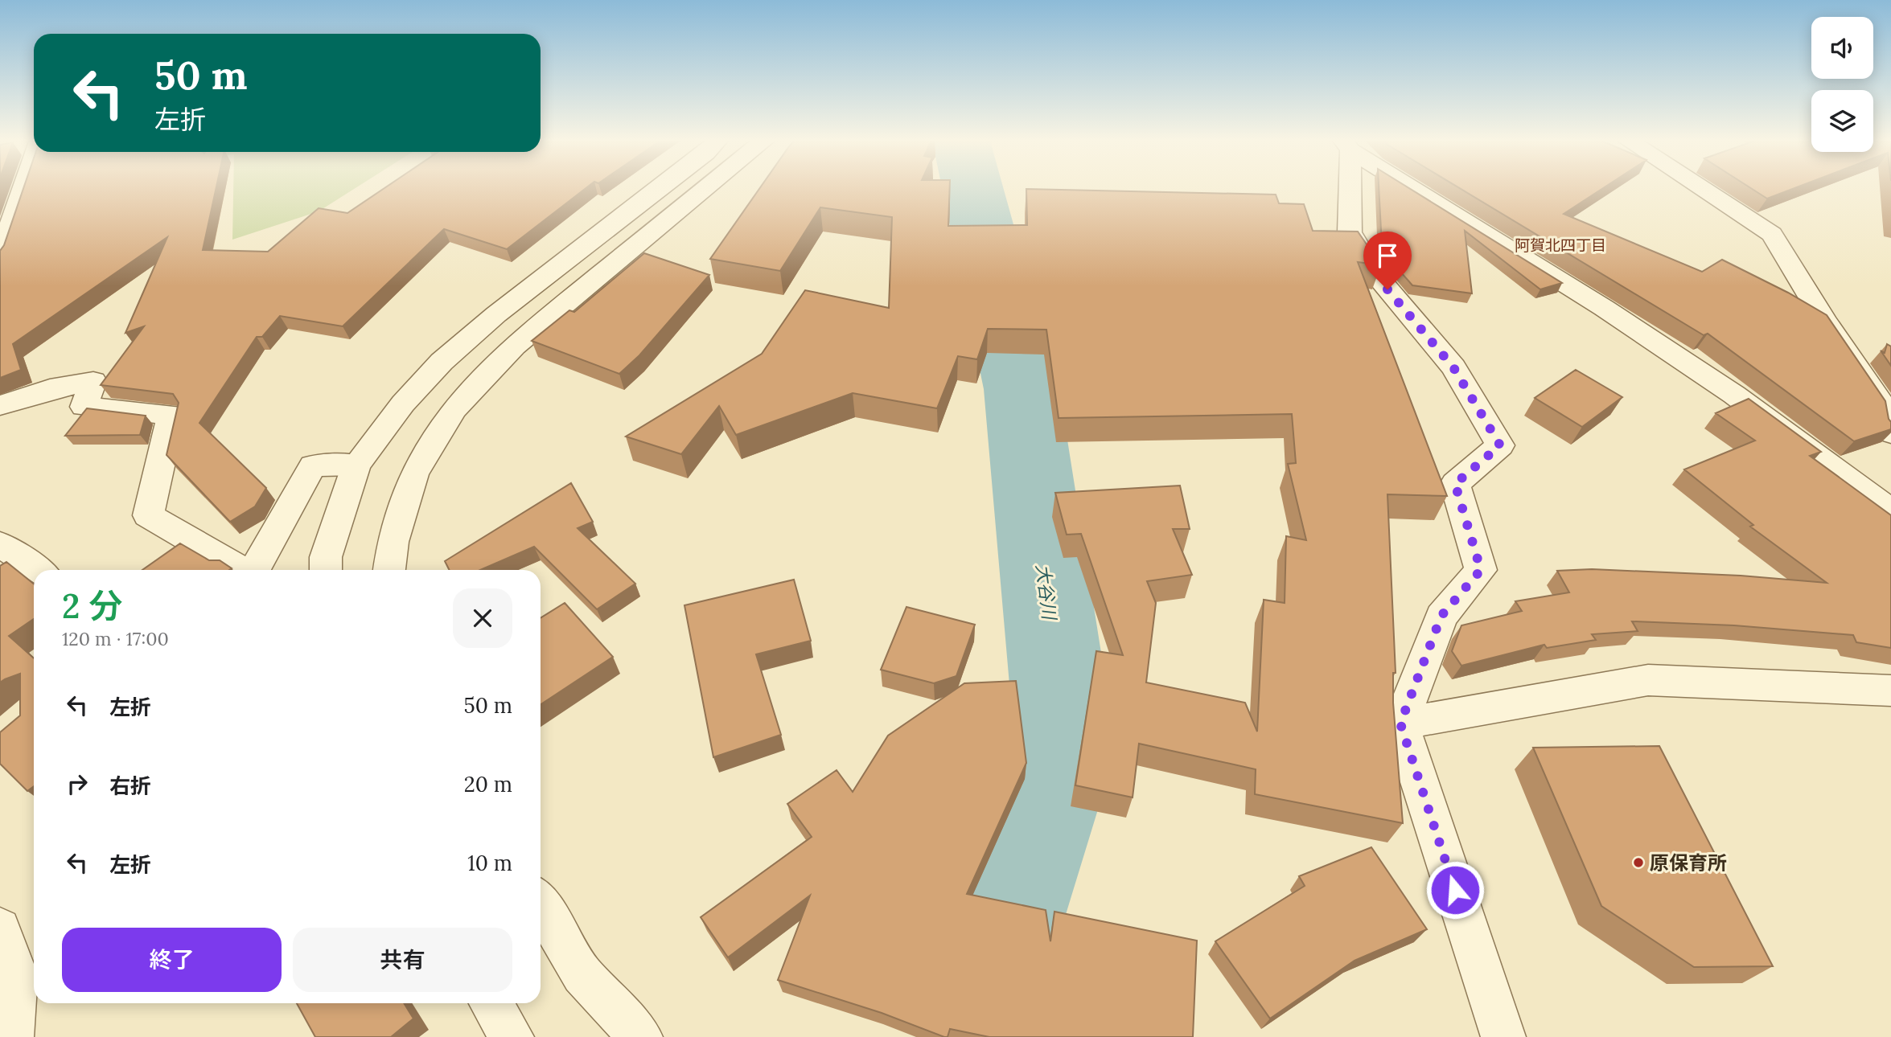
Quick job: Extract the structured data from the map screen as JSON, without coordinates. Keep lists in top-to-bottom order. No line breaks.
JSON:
{"districts":["阿賀北四丁目"],"water":["大谷川"],"places":["原保育所"],"page":{"turn":["50 m","左折"],"heading":["2 分","120 m · 17:00"],"list":[{"name":"左折","value":"50 m"},{"name":"右折","value":"20 m"},{"name":"左折","value":"10 m"}],"buttons":["終了","共有"]}}
